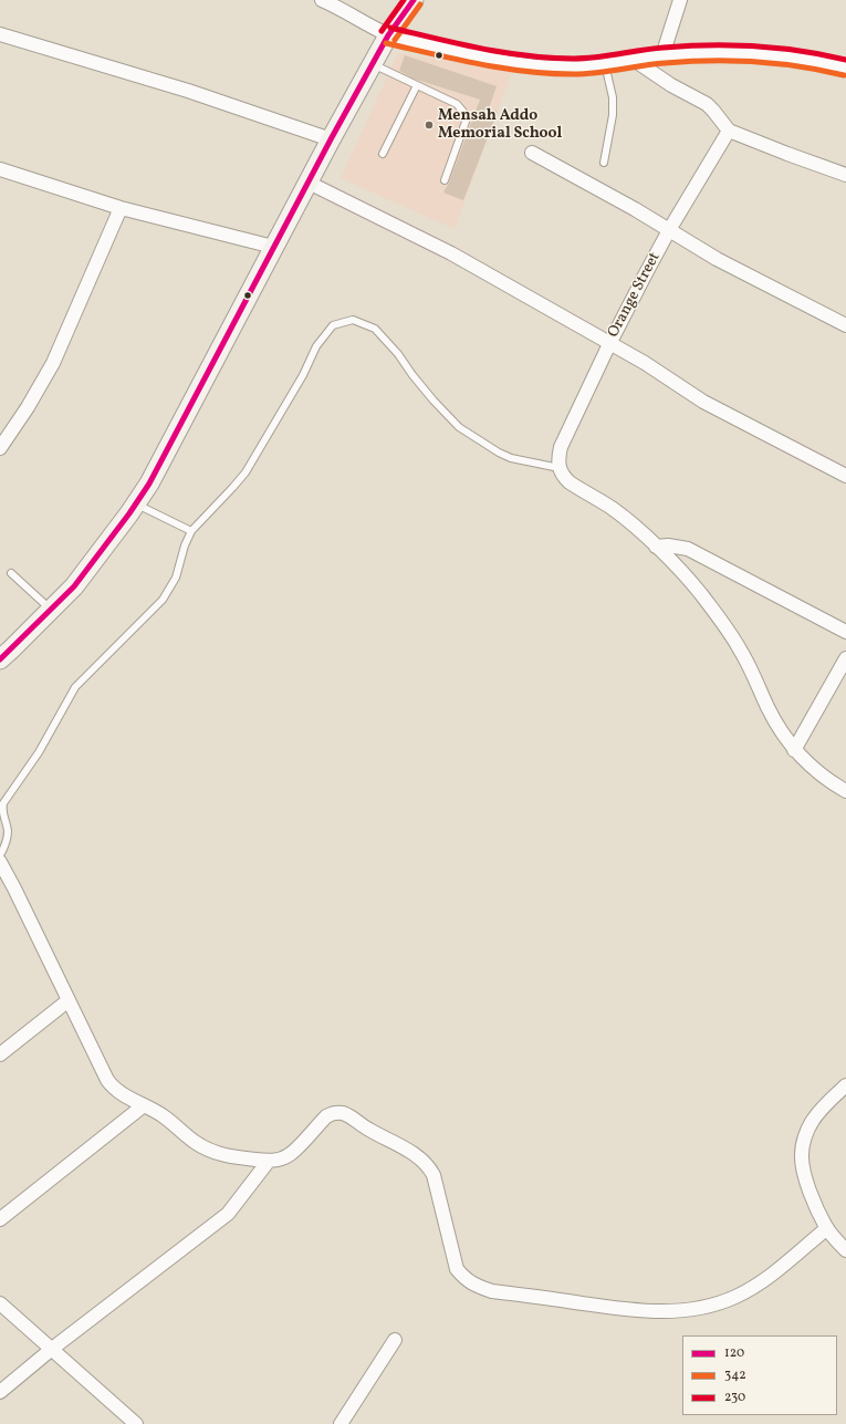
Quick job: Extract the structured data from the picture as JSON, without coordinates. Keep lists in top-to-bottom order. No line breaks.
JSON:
{"streets":{"street":["Orange Street"]},"places":["Mensah Addo Memorial School"],"lines":["transit line 120","transit line 230","transit line 342"],"legend":["120","342","230"]}
